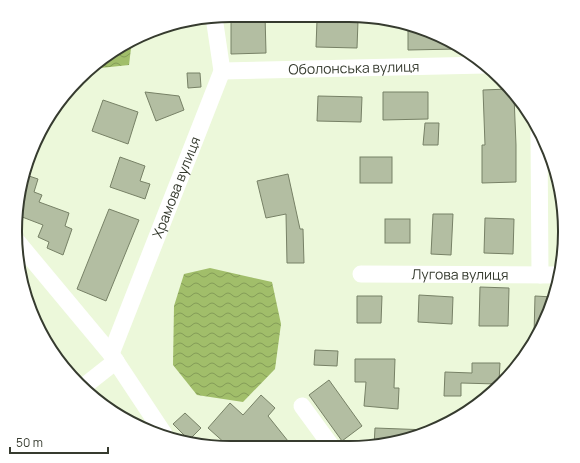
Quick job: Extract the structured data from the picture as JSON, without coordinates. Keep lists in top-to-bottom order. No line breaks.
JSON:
{"streets":{"street":["Оболонська вулиця","Храмова вулиця","Лугова вулиця"]},"crossings":[["Оболонська вулиця","Храмова вулиця"]],"scale_bar":"50 m"}
